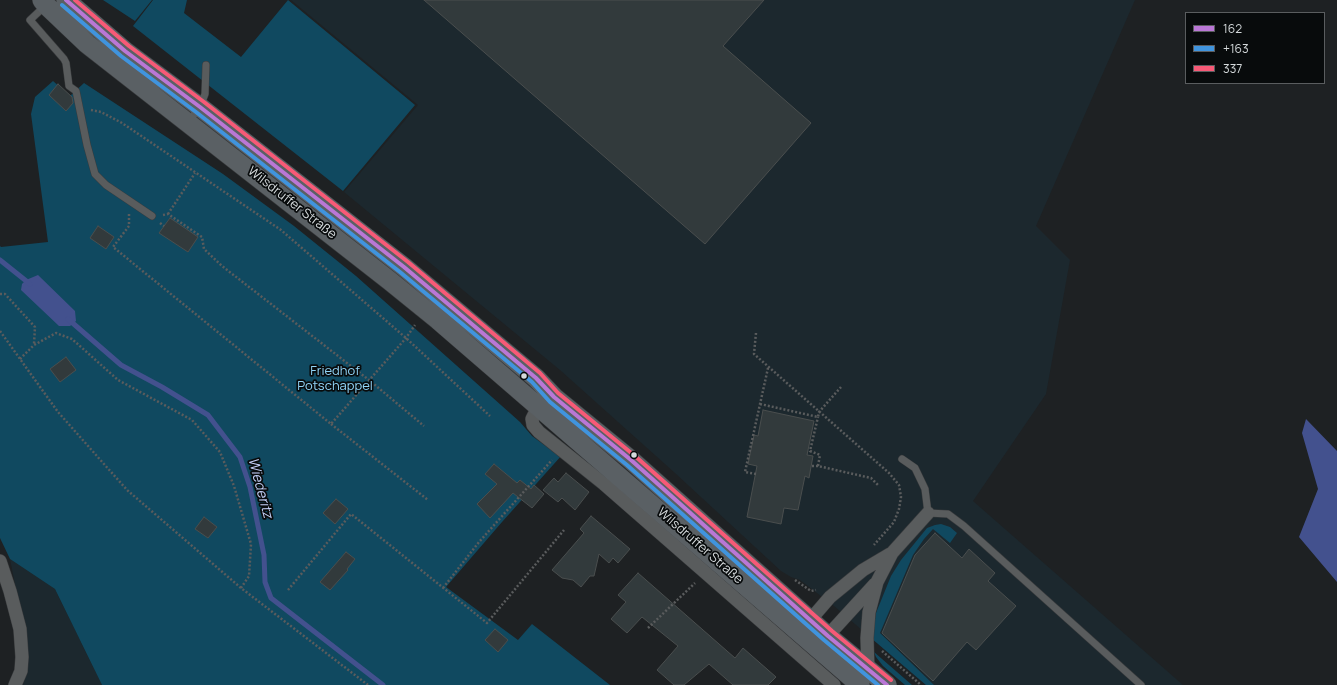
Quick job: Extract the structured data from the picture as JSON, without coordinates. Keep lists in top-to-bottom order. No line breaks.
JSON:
{"streets":{"main road":["Wilsdruffer Straße"]},"water":["Wiederitz"],"parks":["Friedhof Potschappel"],"lines":["transit line 162","transit line 337","transit line +163"],"legend":["162","+163","337"]}
